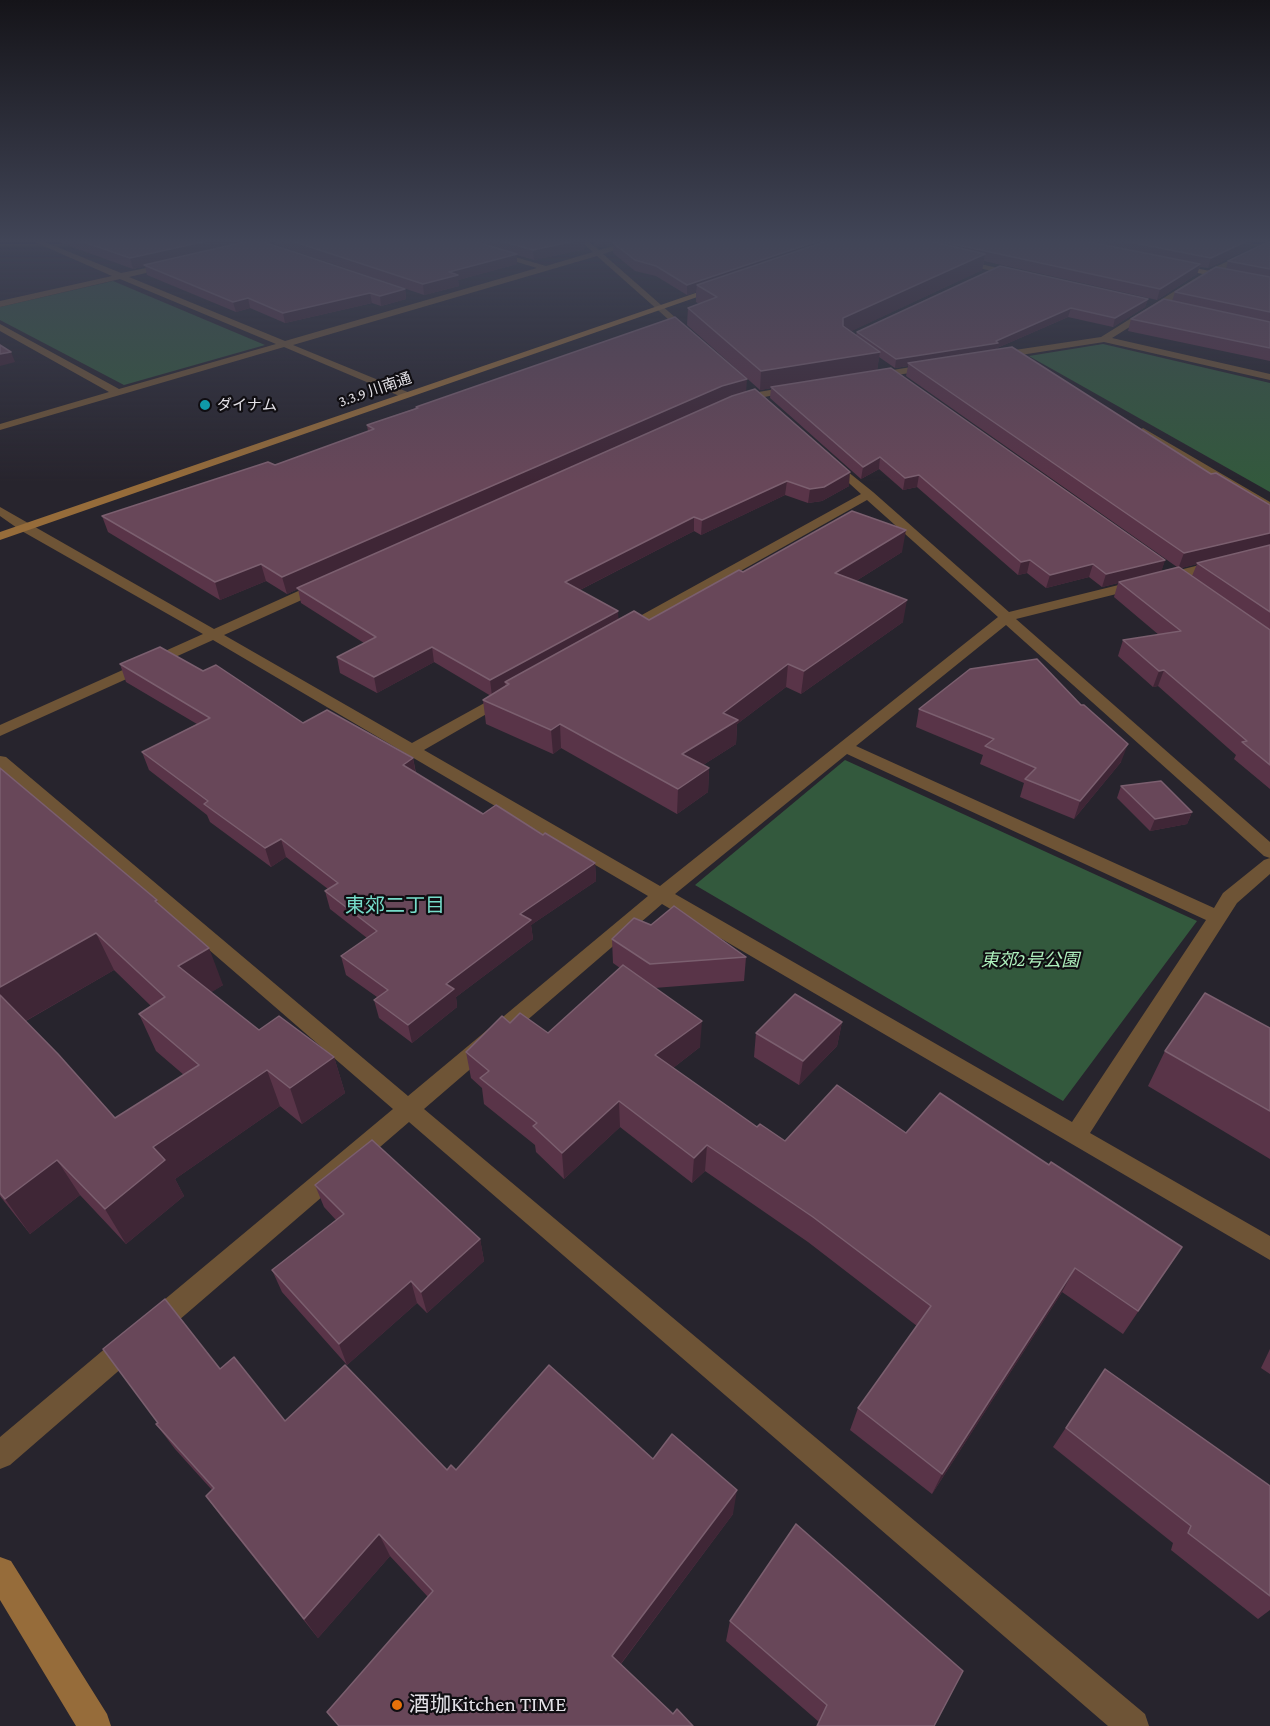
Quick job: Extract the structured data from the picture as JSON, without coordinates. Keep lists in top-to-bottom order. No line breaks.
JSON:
{"streets":{"street":["3.3.9 川南通"]},"districts":["東郊二丁目"],"parks":["東郊2号公園"],"places":["ダイナム","酒珈Kitchen TIME"]}
